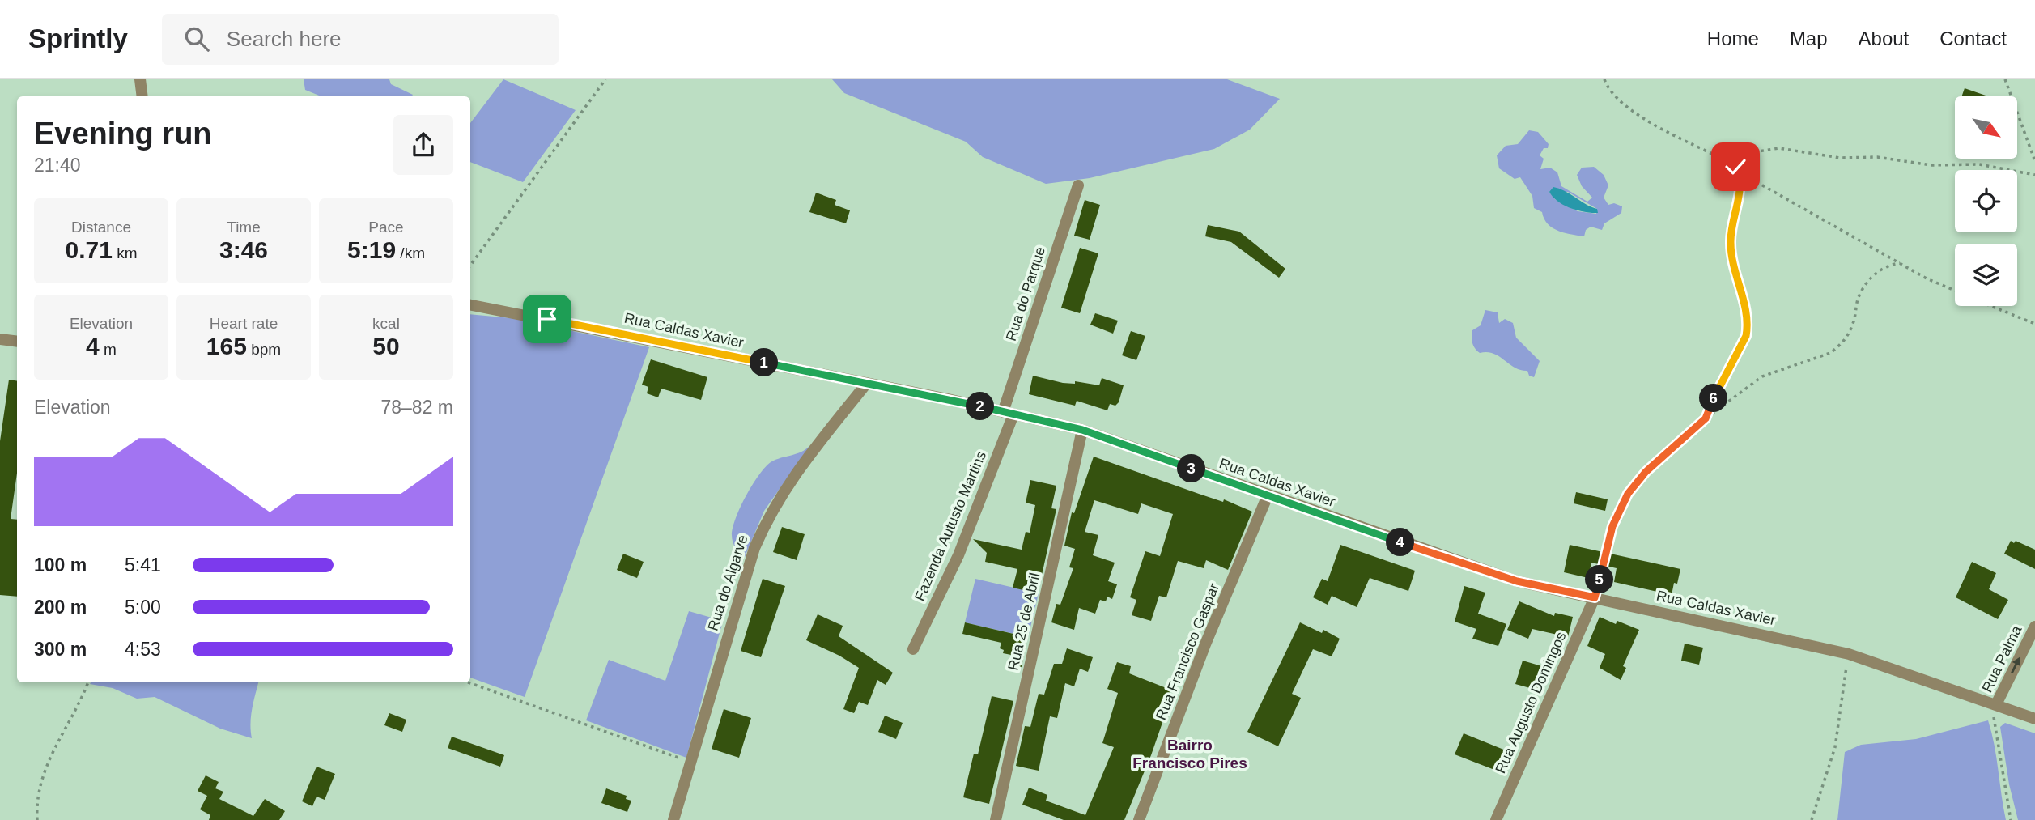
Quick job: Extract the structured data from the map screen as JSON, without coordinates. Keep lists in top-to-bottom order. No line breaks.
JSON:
{"streets":{"street":["Rua do Parque","Rua Caldas Xavier","Fazenda Autusto Martins","Rua do Algarve","Rua 25 de Abril","Rua Francisco Gaspar","Rua Palma","Rua Augusto Domingos"]},"crossings":[["Rua do Parque","Rua Caldas Xavier"],["Rua do Parque","Fazenda Autusto Martins"],["Rua Caldas Xavier","Fazenda Autusto Martins"],["Rua Caldas Xavier","Rua do Algarve"],["Rua Caldas Xavier","Rua 25 de Abril"],["Rua Caldas Xavier","Rua Francisco Gaspar"],["Rua Caldas Xavier","Rua Palma"],["Rua Caldas Xavier","Rua Augusto Domingos"]],"one_way":["Rua Palma"],"districts":["Bairro Francisco Pires"],"north":"bottom right","page":{"header":"Sprintly","search":"Search here","nav":["Home","Map","About","Contact"],"heading":["Evening run","21:40"],"stats":[["Distance","0.71 km"],["Time","3:46"],["Pace","5:19 /km"],["Elevation","4 m"],["Heart rate","165 bpm"],["kcal","50"]],"pins":["1","6","2","3","4","5"],"chart":["Elevation","78–82 m"],"list":[{"name":"100 m","note":"5:41"},{"name":"200 m","note":"5:00"},{"name":"300 m","note":"4:53"}]}}
